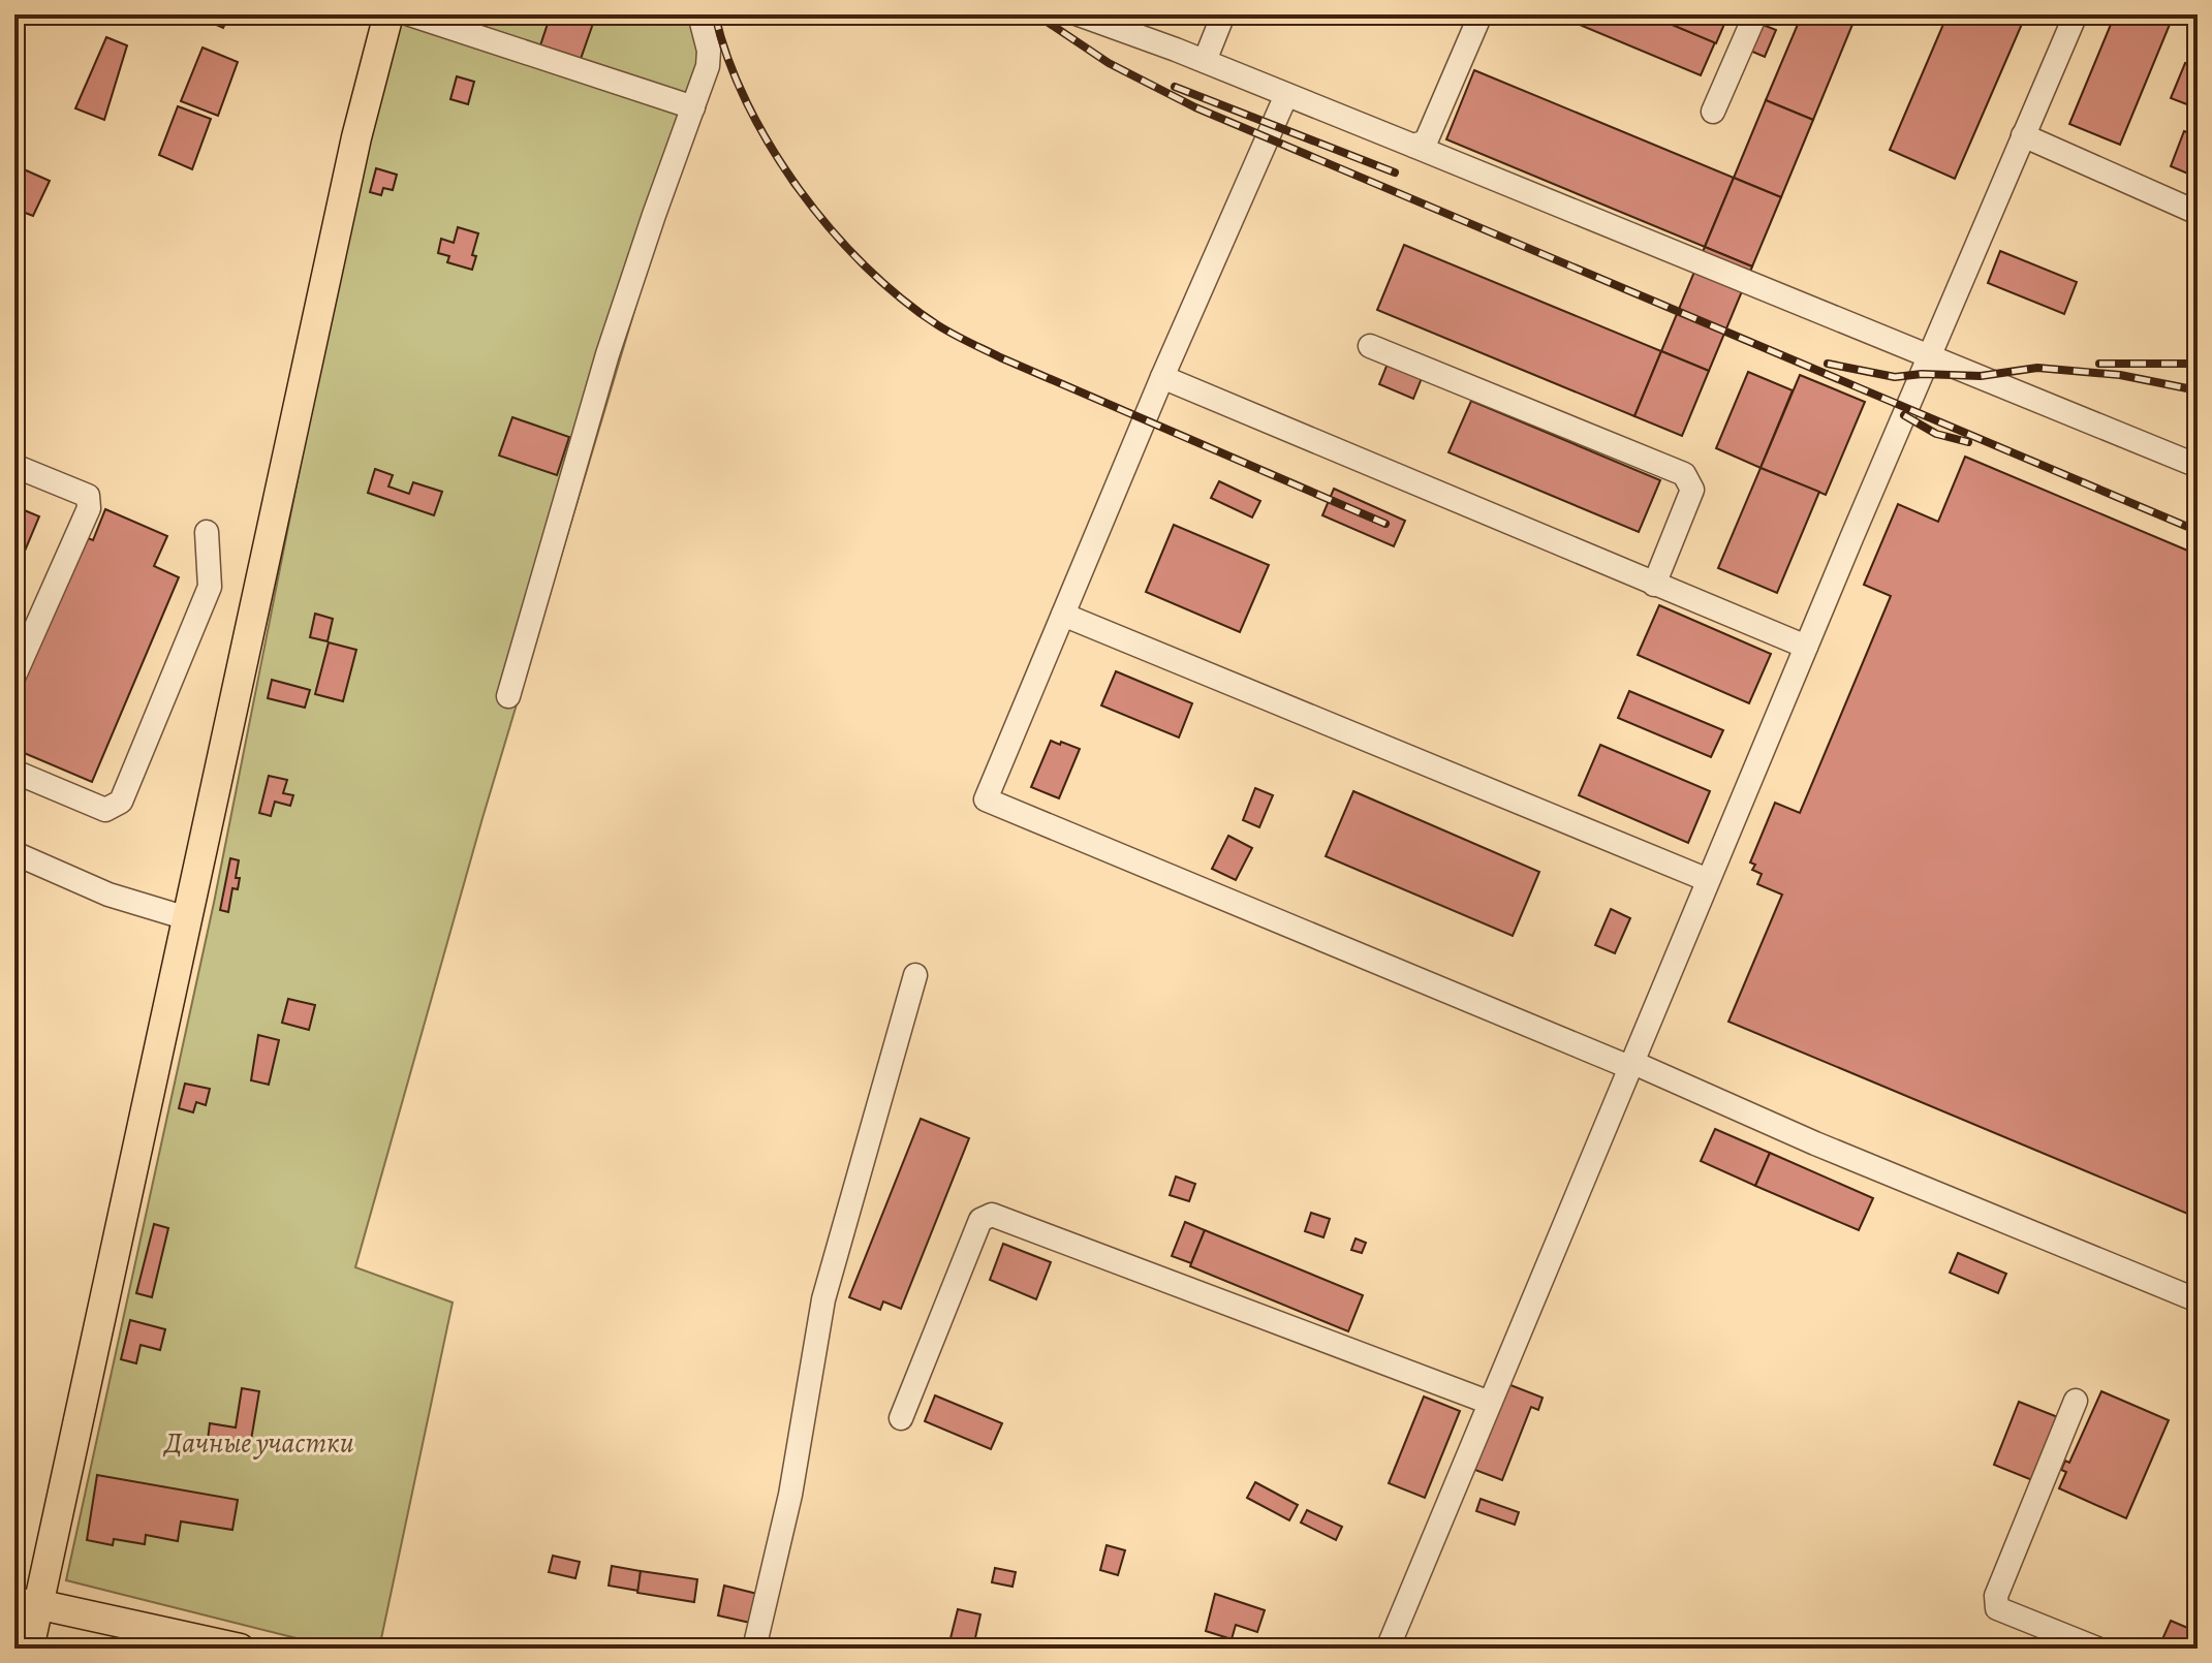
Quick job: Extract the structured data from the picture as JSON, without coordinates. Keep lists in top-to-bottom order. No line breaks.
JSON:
{"parks":["Дачные участки"]}
